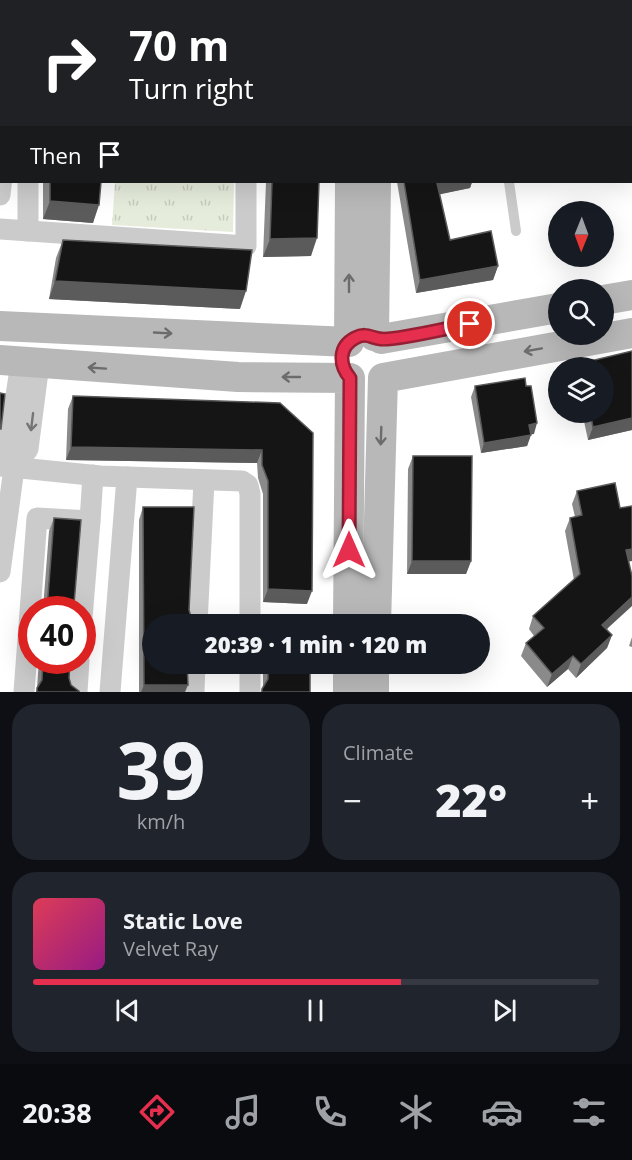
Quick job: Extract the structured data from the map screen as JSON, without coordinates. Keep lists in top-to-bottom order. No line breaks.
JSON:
{"north":"bottom","page":{"turn":["70 m","Turn right"],"then":"Then","limit":"40","trip":"20:39 · 1 min · 120 m","tile":[["39","km/h"],"Climate"],"heat":["−","22°","+"],"song":["Static Love","Velvet Ray"],"tabs":"20:38"}}
